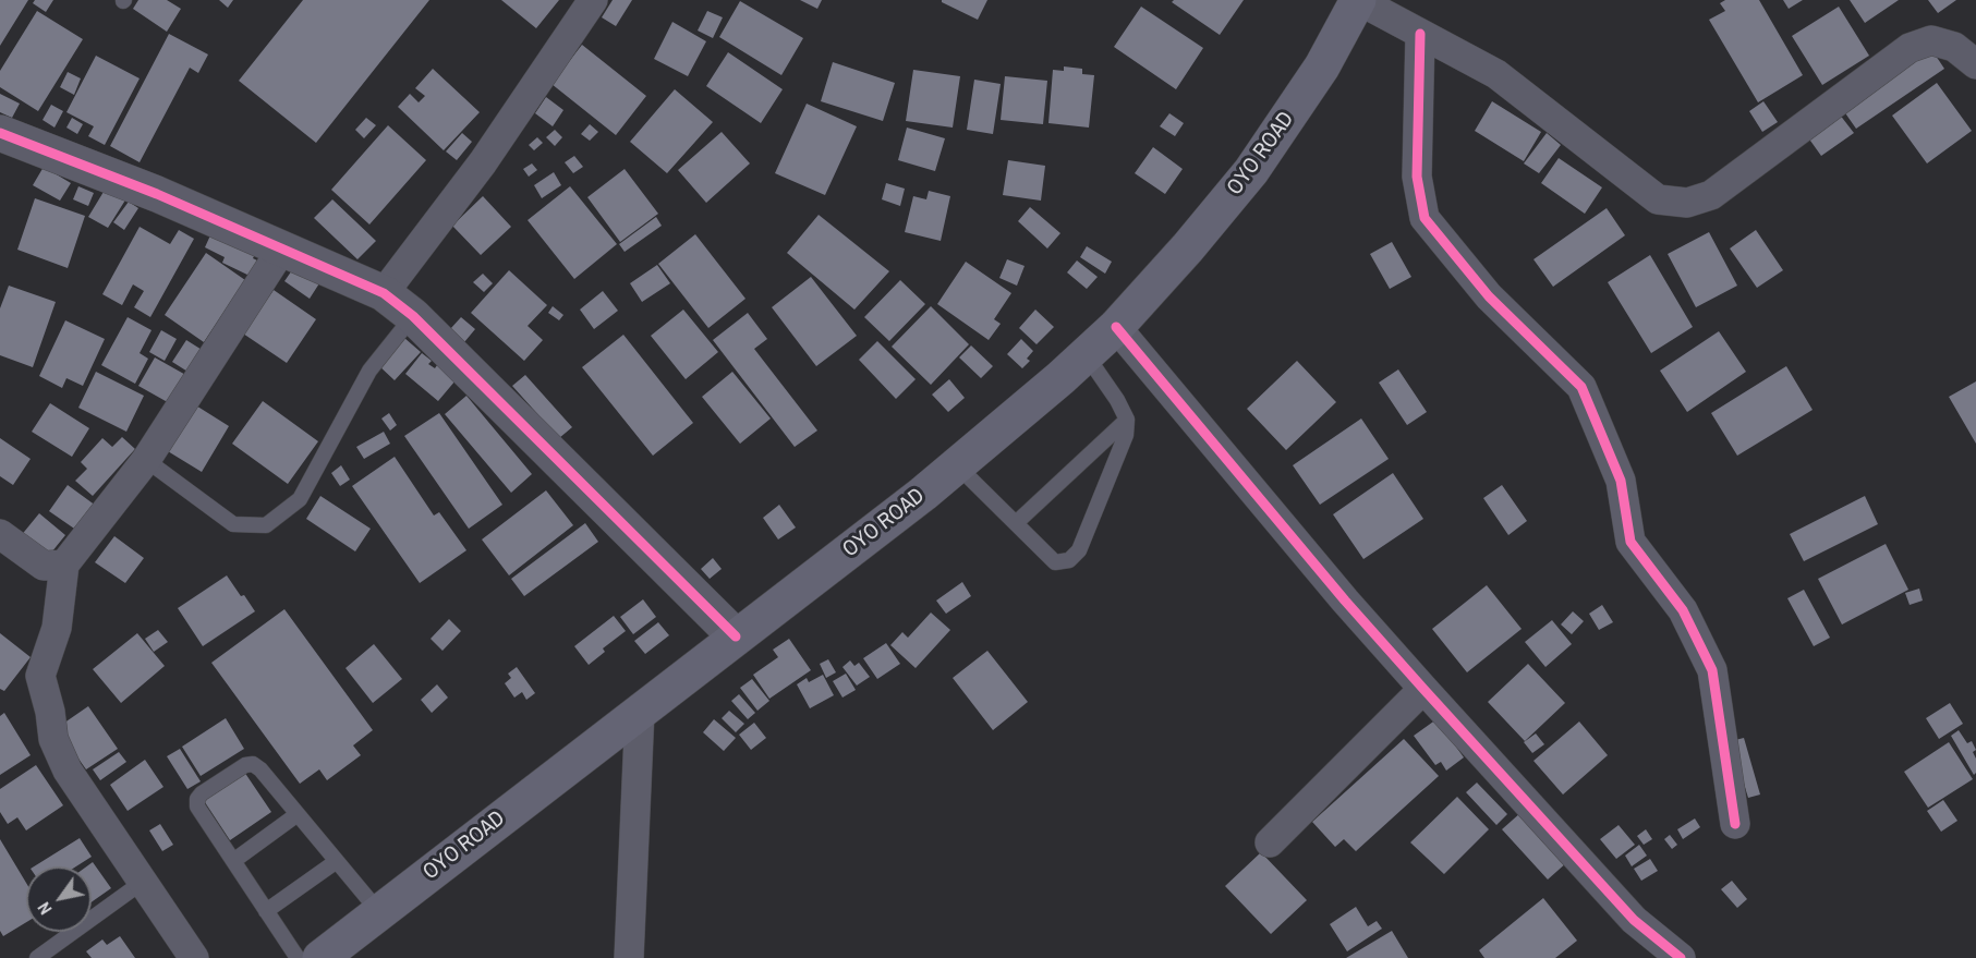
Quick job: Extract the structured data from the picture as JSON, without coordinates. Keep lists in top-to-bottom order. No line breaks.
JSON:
{"streets":{"highway":["OYO ROAD"]},"north":"bottom left"}
